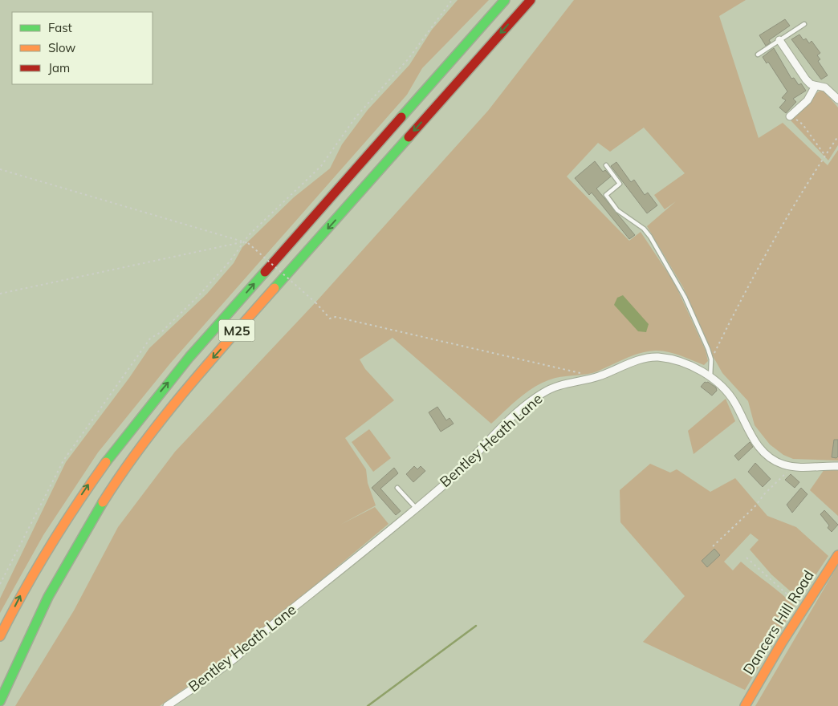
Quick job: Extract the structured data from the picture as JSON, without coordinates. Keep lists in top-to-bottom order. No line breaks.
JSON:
{"streets":{"main road":["M25","Dancers Hill Road"],"street":["Bentley Heath Lane"]},"legend":["Fast","Slow","Jam"]}
